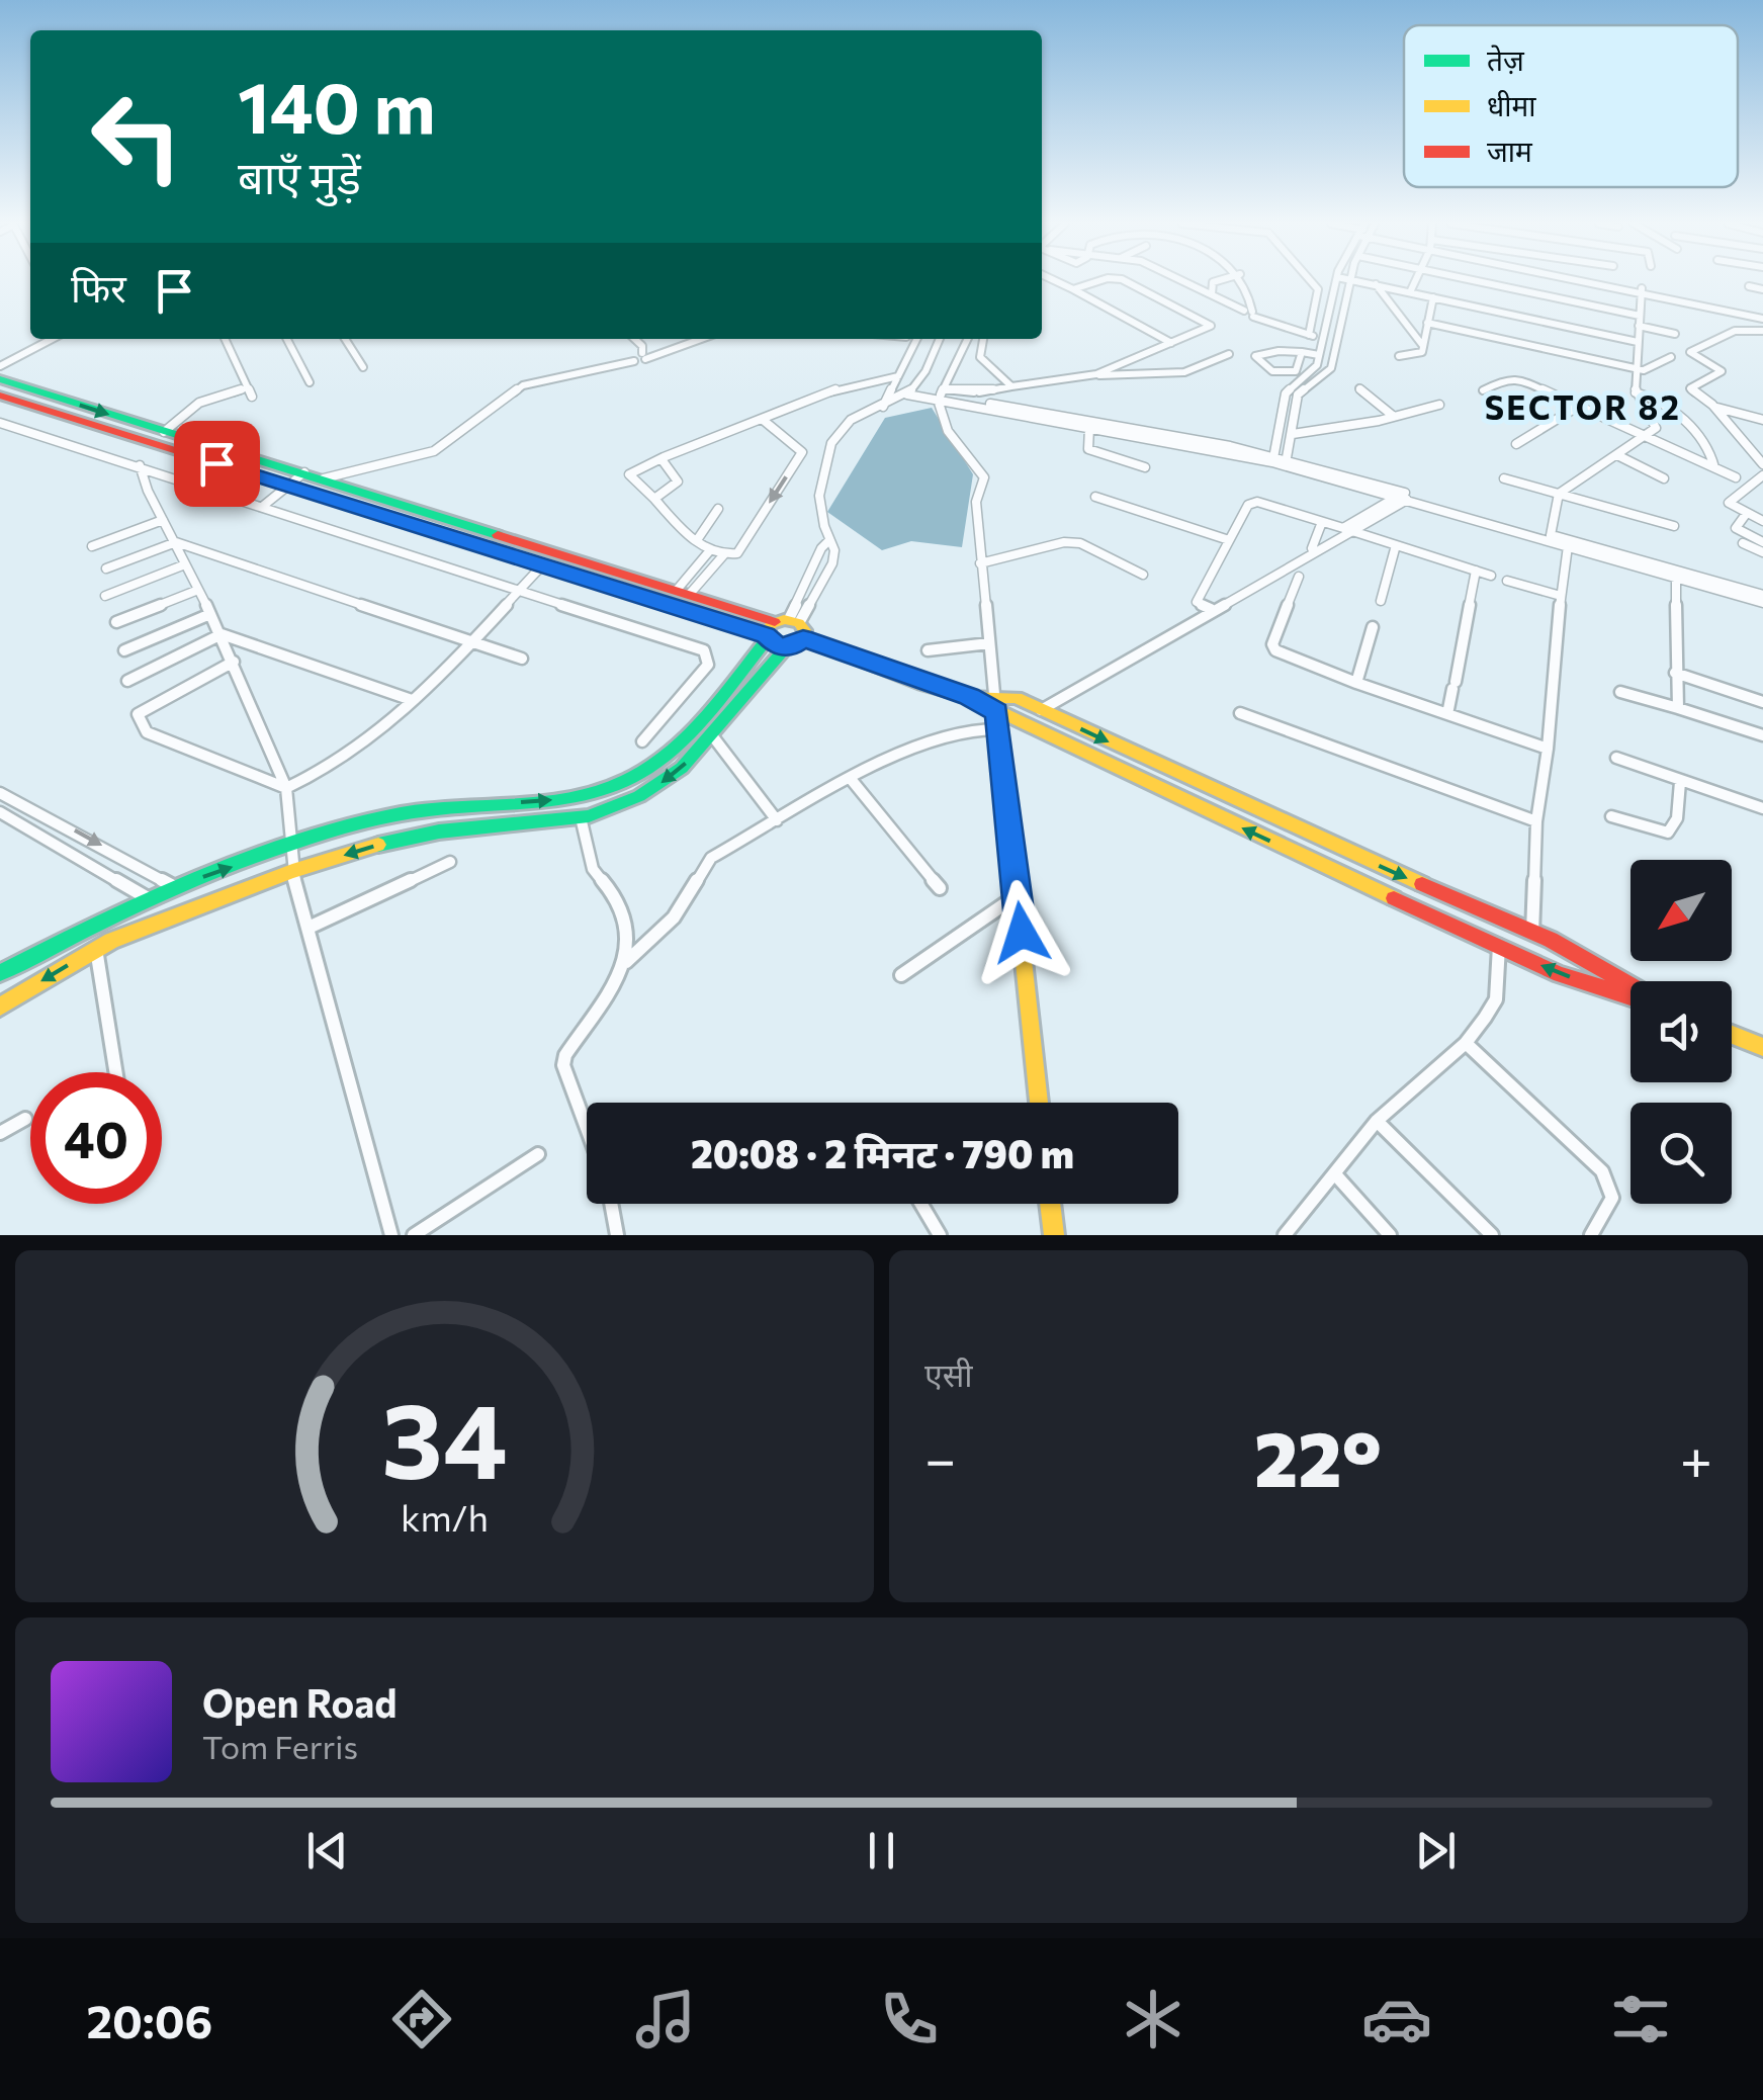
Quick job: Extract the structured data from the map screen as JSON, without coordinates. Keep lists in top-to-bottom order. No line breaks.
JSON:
{"districts":["SECTOR 82"],"legend":["तेज़","धीमा","जाम"],"north":"bottom left","page":{"turn":["140 m","बाएँ मुड़ें"],"then":"फिर","limit":"40","trip":"20:08 · 2 मिनट · 790 m","tile":"एसी","heat":["−","22°","+"],"song":["Open Road","Tom Ferris"],"tabs":"20:06","gauge":["34","km/h"]}}
